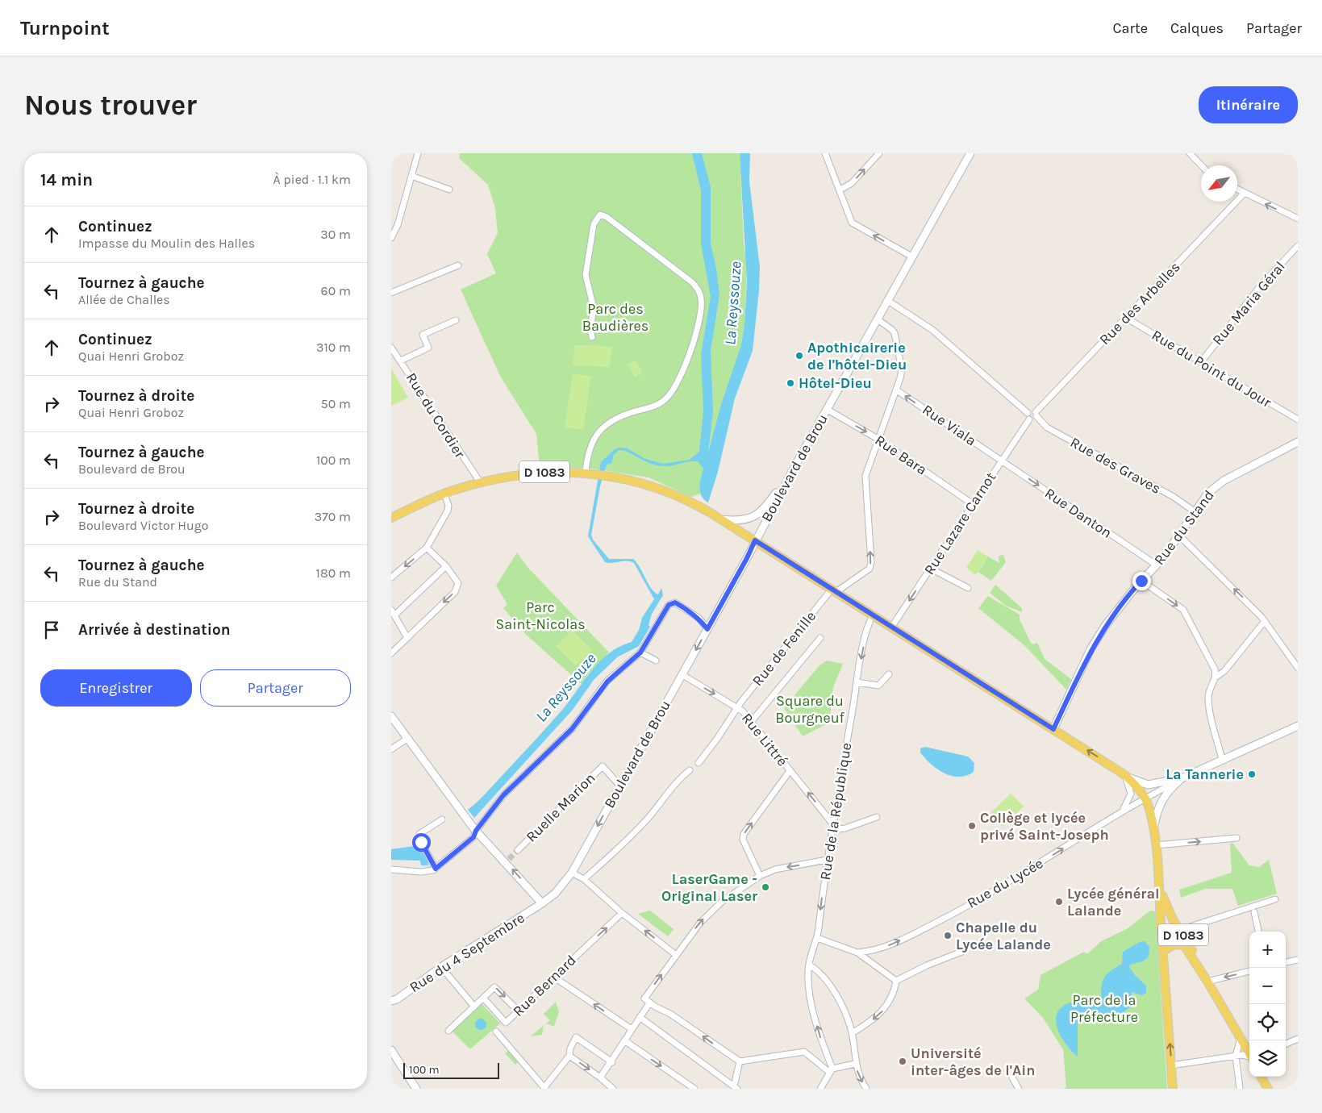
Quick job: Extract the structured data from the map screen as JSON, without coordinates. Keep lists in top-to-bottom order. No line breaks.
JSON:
{"streets":{"main road":["Boulevard de Brou","D 1083","Rue du Stand","Rue du 4 Septembre"],"street":["Rue des Arbelles","Rue Maria Géral","Rue du Point du Jour","Rue du Cordier","Rue Viala","Rue Bara","Rue des Graves","Rue Danton","Rue Lazare Carnot","Rue de Fenille","Rue Littré","Ruelle Marion","Rue de la République","Rue du Lycée","Rue Bernard"]},"crossings":[["Rue des Arbelles","Rue du Point du Jour"],["Rue des Arbelles","Rue des Graves"],["Rue Maria Géral","Rue du Point du Jour"],["Rue du Cordier","D 1083"],["Rue Viala","Rue Danton"],["Rue Viala","Rue Lazare Carnot"],["Rue Bara","Boulevard de Brou"],["Rue Bara","Rue Lazare Carnot"],["Rue Bara","Rue de Fenille"],["Rue des Graves","Rue du Stand"],["Boulevard de Brou","D 1083"],["Boulevard de Brou","Rue Littré"],["Boulevard de Brou","Ruelle Marion"],["Boulevard de Brou","Rue du 4 Septembre"],["D 1083","Rue Lazare Carnot"],["D 1083","Rue du Stand"],["D 1083","Rue de Fenille"],["D 1083","Rue de la République"],["D 1083","Rue du Lycée"],["Rue Danton","Rue Lazare Carnot"],["Rue Danton","Rue du Stand"],["Rue de Fenille","Rue Littré"],["Rue Littré","Rue de la République"]],"one_way":["Rue Viala","Rue Danton","Rue de Fenille","Rue du Lycée","Rue Bernard"],"water":["La Reyssouze"],"parks":["Parc des Baudières","Parc Saint-Nicolas","Square du Bourgneuf","Parc de la Préfecture"],"places":["Apothicairerie de l'hôtel-Dieu","Hôtel-Dieu","La Tannerie","Collège et lycée privé Saint-Joseph","LaserGame - Original Laser","Lycée général Lalande","Chapelle du Lycée Lalande","Université inter-âges de l'Ain"],"scale_bar":"100 m","north":"bottom left","page":{"header":"Turnpoint","nav":["Carte","Calques","Partager"],"buttons":["Itinéraire",["Enregistrer","Partager"]],"title":"Nous trouver","heading":["14 min","À pied · 1.1 km"],"list":[["Continuez","Impasse du Moulin des Halles","30 m"],["Tournez à gauche","Allée de Challes","60 m"],["Continuez","Quai Henri Groboz","310 m"],["Tournez à droite","Quai Henri Groboz","50 m"],["Tournez à gauche","Boulevard de Brou","100 m"],["Tournez à droite","Boulevard Victor Hugo","370 m"],["Tournez à gauche","Rue du Stand","180 m"],"Arrivée à destination"],"map_buttons":["+","−"],"scale":"100 m"}}
